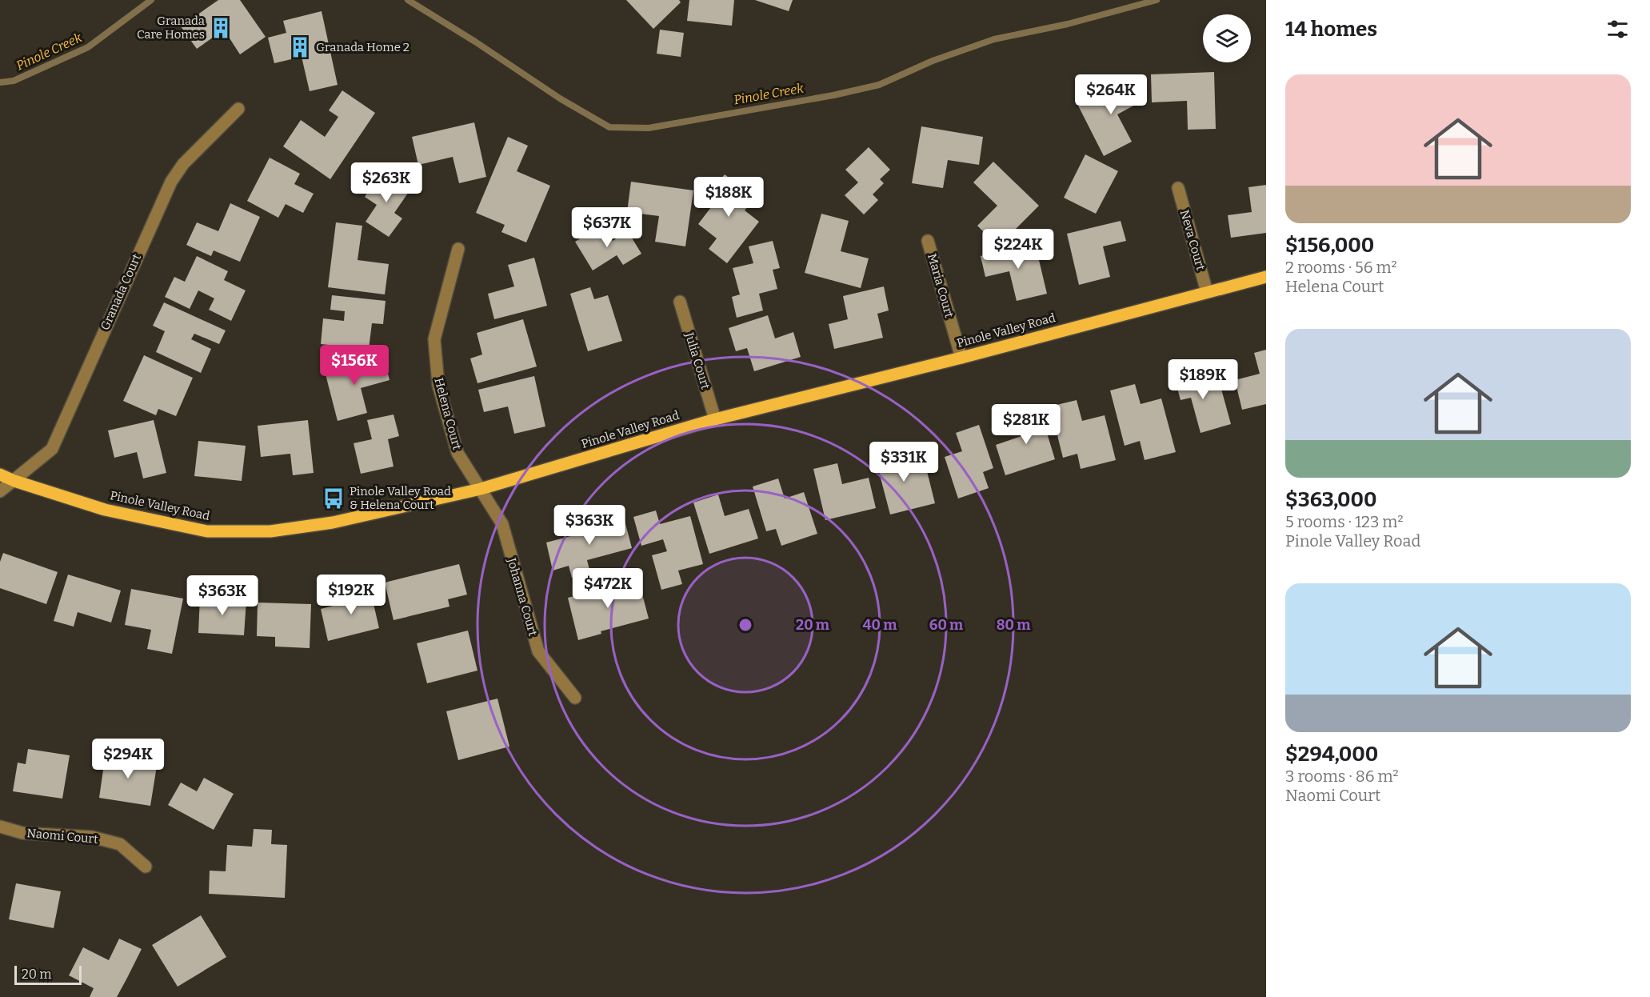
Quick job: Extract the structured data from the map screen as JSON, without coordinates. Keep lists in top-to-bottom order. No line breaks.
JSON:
{"streets":{"main road":["Pinole Valley Road"],"street":["Neva Court","Maria Court","Granada Court","Julia Court","Helena Court","Johanna Court","Naomi Court"]},"crossings":[["Neva Court","Pinole Valley Road"],["Maria Court","Pinole Valley Road"],["Granada Court","Pinole Valley Road"],["Pinole Valley Road","Julia Court"],["Pinole Valley Road","Helena Court"],["Pinole Valley Road","Johanna Court"],["Helena Court","Johanna Court"]],"water":["Pinole Creek"],"places":{"building":["Granada Care Homes","Granada Home 2"],"bus stop":["Pinole Valley Road & Helena Court"]},"scale_bar":"20 m","page":{"heading":"14 homes","list":[{"name":"$156,000","note":"2 rooms · 56 m² · Helena Court"},{"name":"$363,000","note":"5 rooms · 123 m² · Pinole Valley Road"},{"name":"$294,000","note":"3 rooms · 86 m² · Naomi Court"}],"price":["$264K","$263K","$188K","$637K","$224K","$156K","$189K","$281K","$331K","$363K","$472K","$192K","$363K","$294K"],"scale":"20 m"},"rings":["20 m","40 m","60 m","80 m"]}
